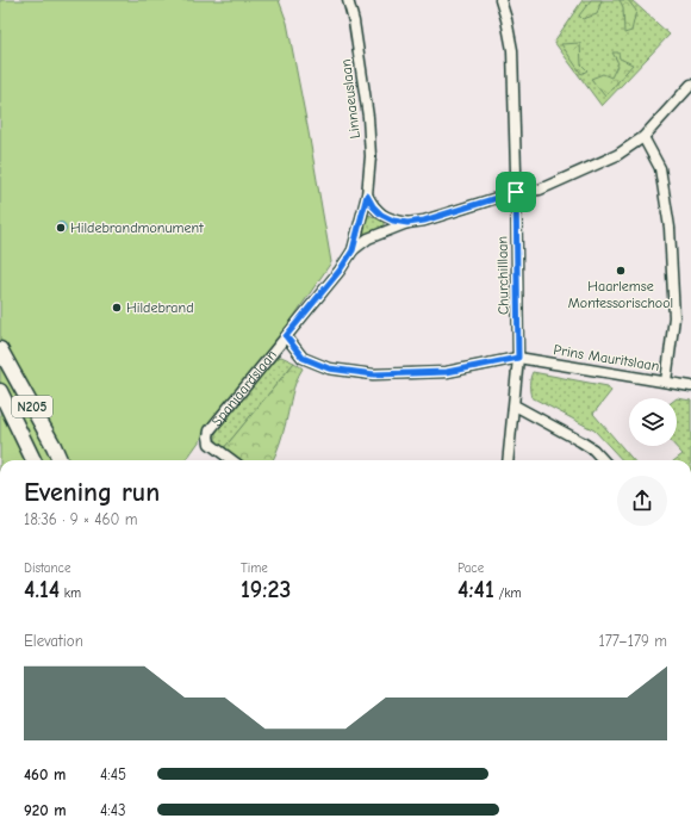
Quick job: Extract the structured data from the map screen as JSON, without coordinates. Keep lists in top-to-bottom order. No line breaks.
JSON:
{"streets":{"main road":["N205"],"street":["Linnaeuslaan","Churchilllaan","Prins Mauritslaan","Spanjaardslaan"]},"crossings":[["Linnaeuslaan","Spanjaardslaan"],["Churchilllaan","Prins Mauritslaan"]],"places":["Hildebrandmonument","Haarlemse Montessorischool","Hildebrand"],"page":{"heading":["Evening run","18:36 · 9 × 460 m"],"stats":[["Distance","4.14 km"],["Time","19:23"],["Pace","4:41 /km"]],"chart":["Elevation","177–179 m"],"list":[{"name":"460 m","note":"4:45"},{"name":"920 m","note":"4:43"}]}}
